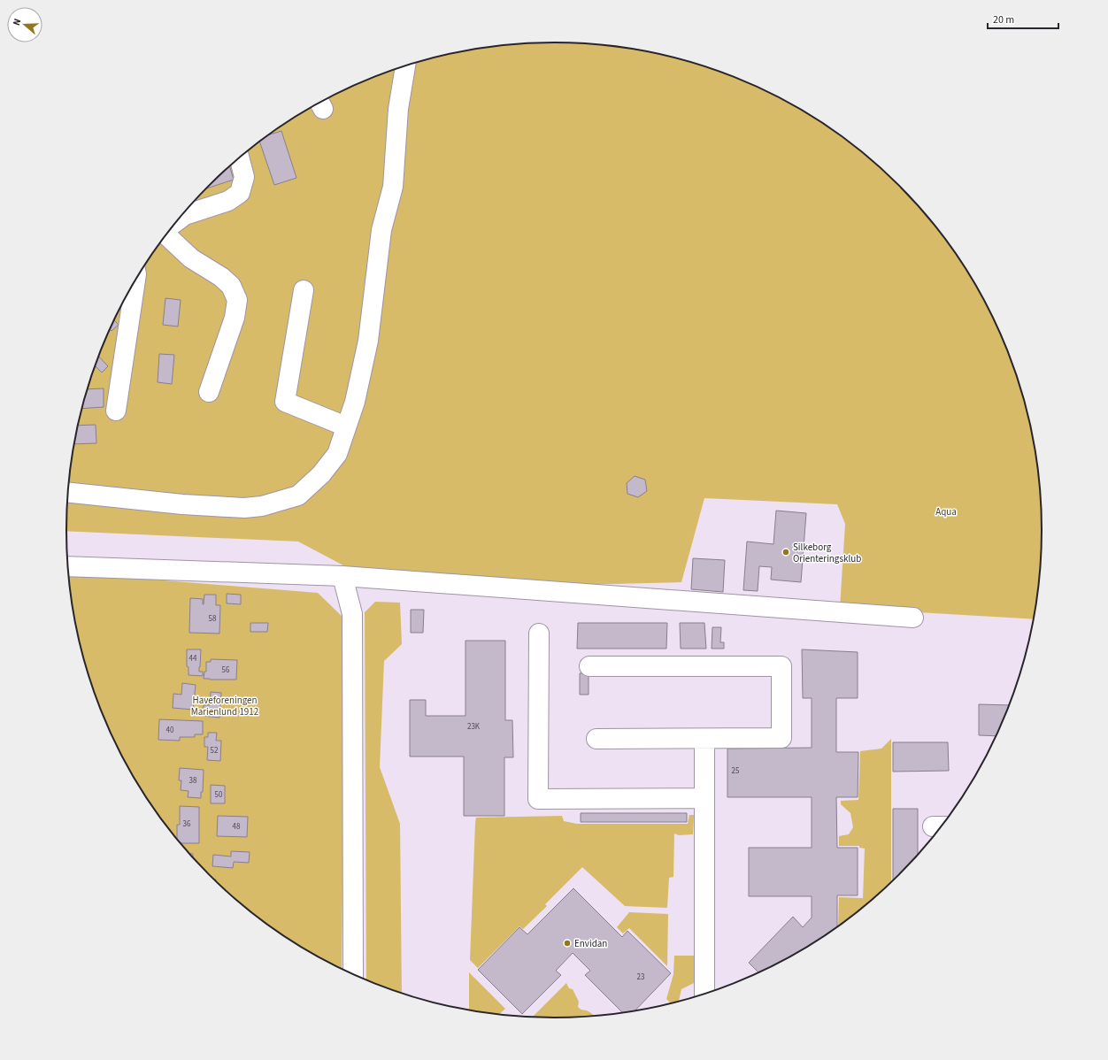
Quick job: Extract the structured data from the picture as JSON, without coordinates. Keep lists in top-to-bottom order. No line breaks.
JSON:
{"parks":["Aqua","Haveforeningen Marienlund 1912"],"places":["Silkeborg Orienteringsklub","Envidan"],"house_numbers":["58","44","56","23K","40","52","25","38","50","36","48","23"],"scale_bar":"20 m","north":"left"}
